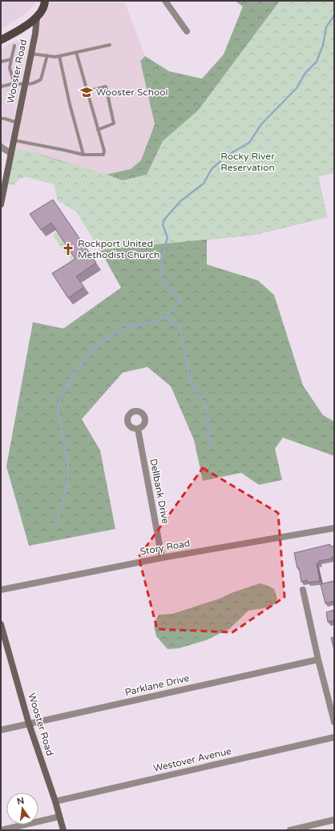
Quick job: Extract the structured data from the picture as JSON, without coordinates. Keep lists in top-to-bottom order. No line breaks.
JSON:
{"streets":{"main road":["Wooster Road"],"street":["Dellbank Drive","Story Road","Parklane Drive","Westover Avenue"]},"crossings":[["Wooster Road","Parklane Drive"],["Wooster Road","Westover Avenue"],["Dellbank Drive","Story Road"]],"parks":["Rocky River Reservation"],"places":{"school or university":["Wooster School"],"church":["Rockport United Methodist Church"]},"north":"top"}
